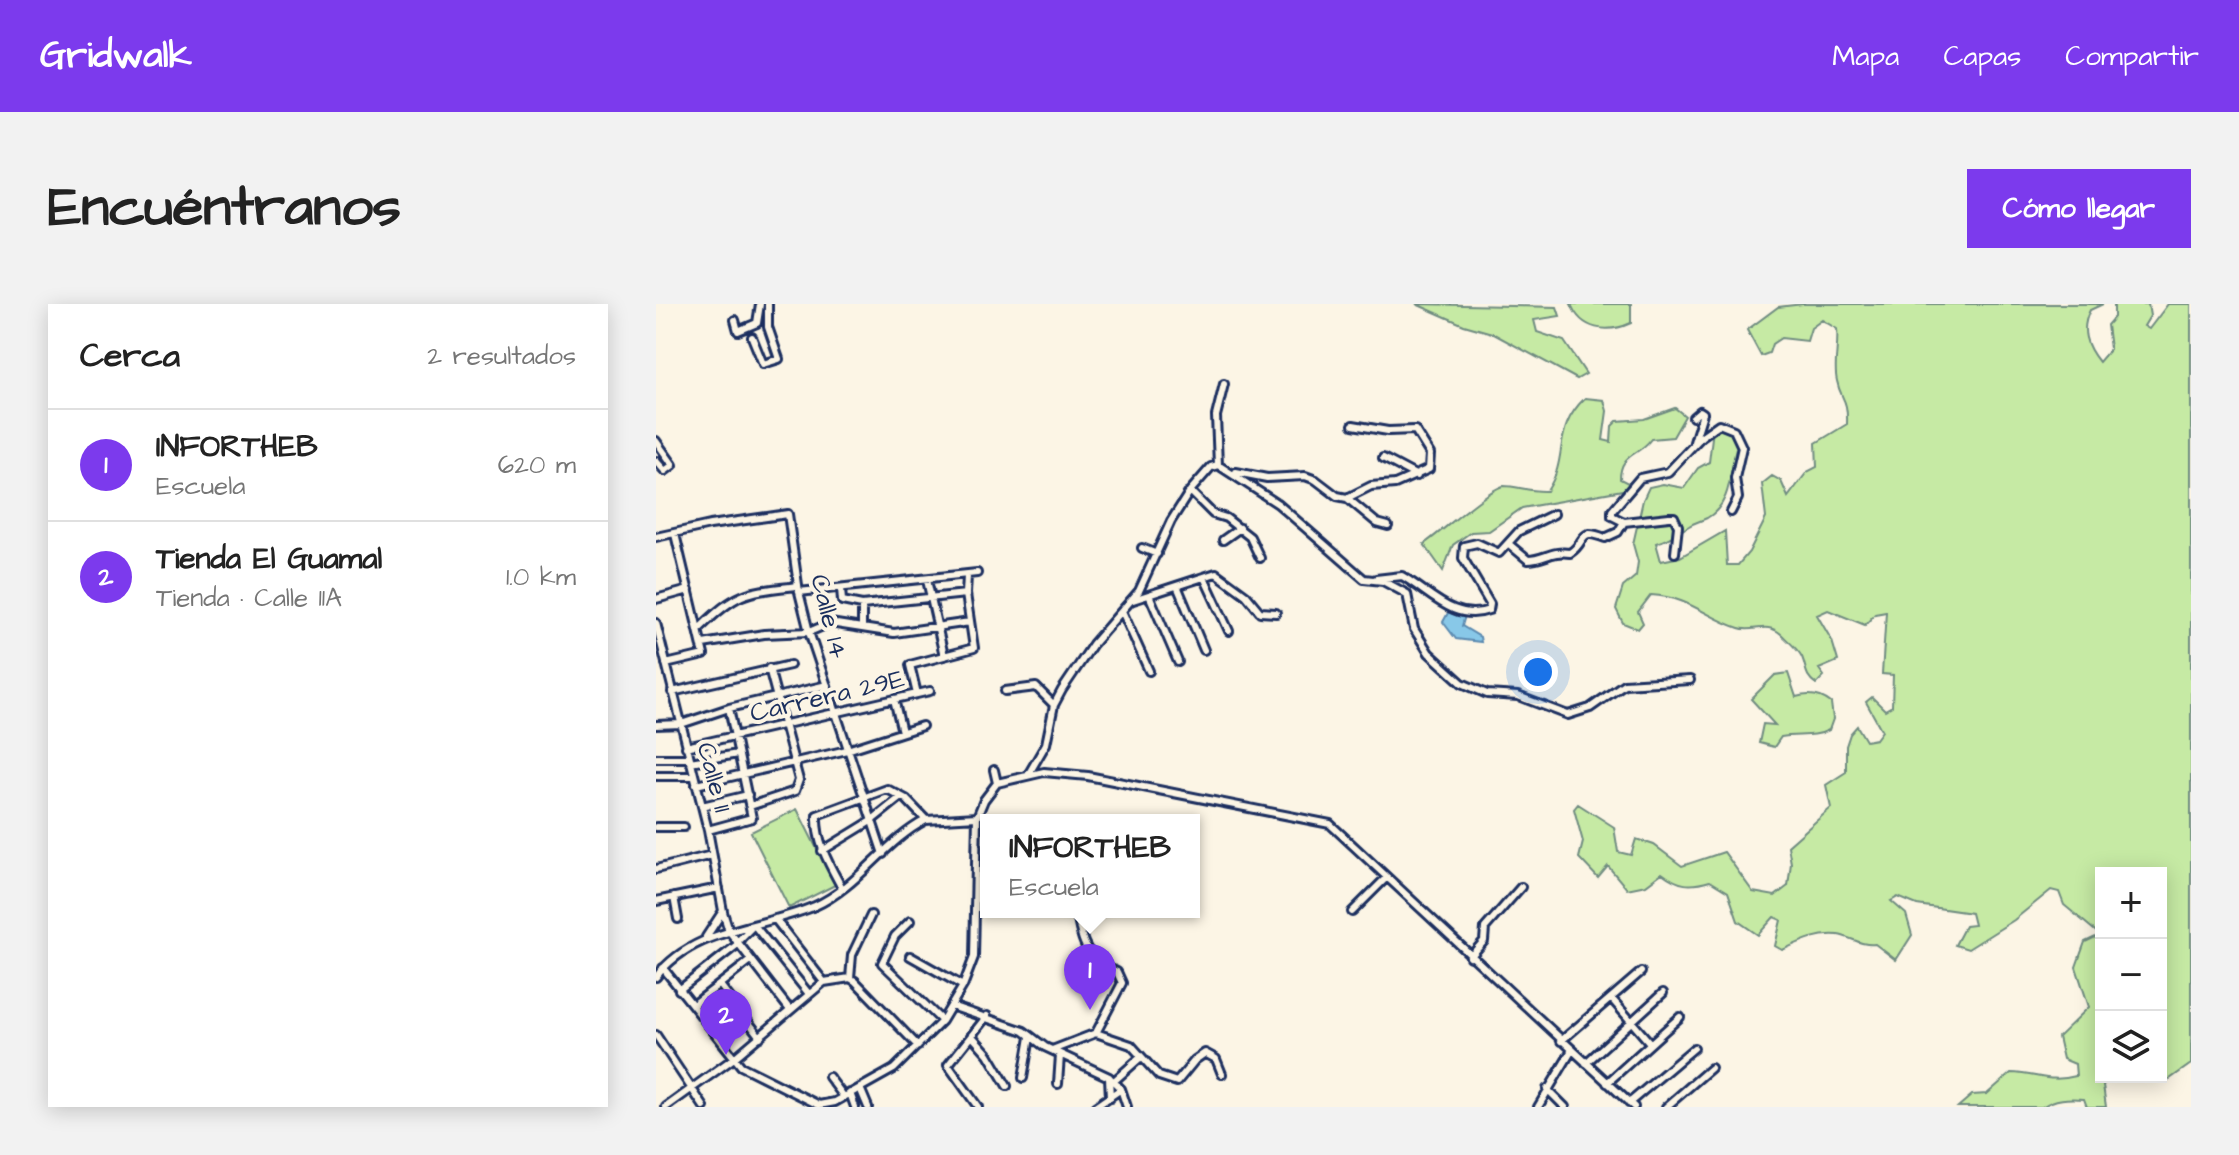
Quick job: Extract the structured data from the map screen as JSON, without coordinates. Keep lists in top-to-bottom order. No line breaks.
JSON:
{"streets":{"street":["Calle 14","Carrera 29E","Calle 11"]},"crossings":[["Calle 14","Carrera 29E"],["Carrera 29E","Calle 11"]],"page":{"header":"Gridwalk","nav":["Mapa","Capas","Compartir"],"title":"Encuéntranos","buttons":"Cómo llegar","heading":["Cerca","2 resultados"],"list":[{"mark":"1","name":"INFORTHEB","note":"Escuela","value":"620 m"},{"mark":"2","name":"Tienda El Guamal","note":"Tienda · Calle 11A","value":"1.0 km"}],"popup":["INFORTHEB","Escuela"],"map_buttons":["+","−"],"pins":["1","2"]}}
